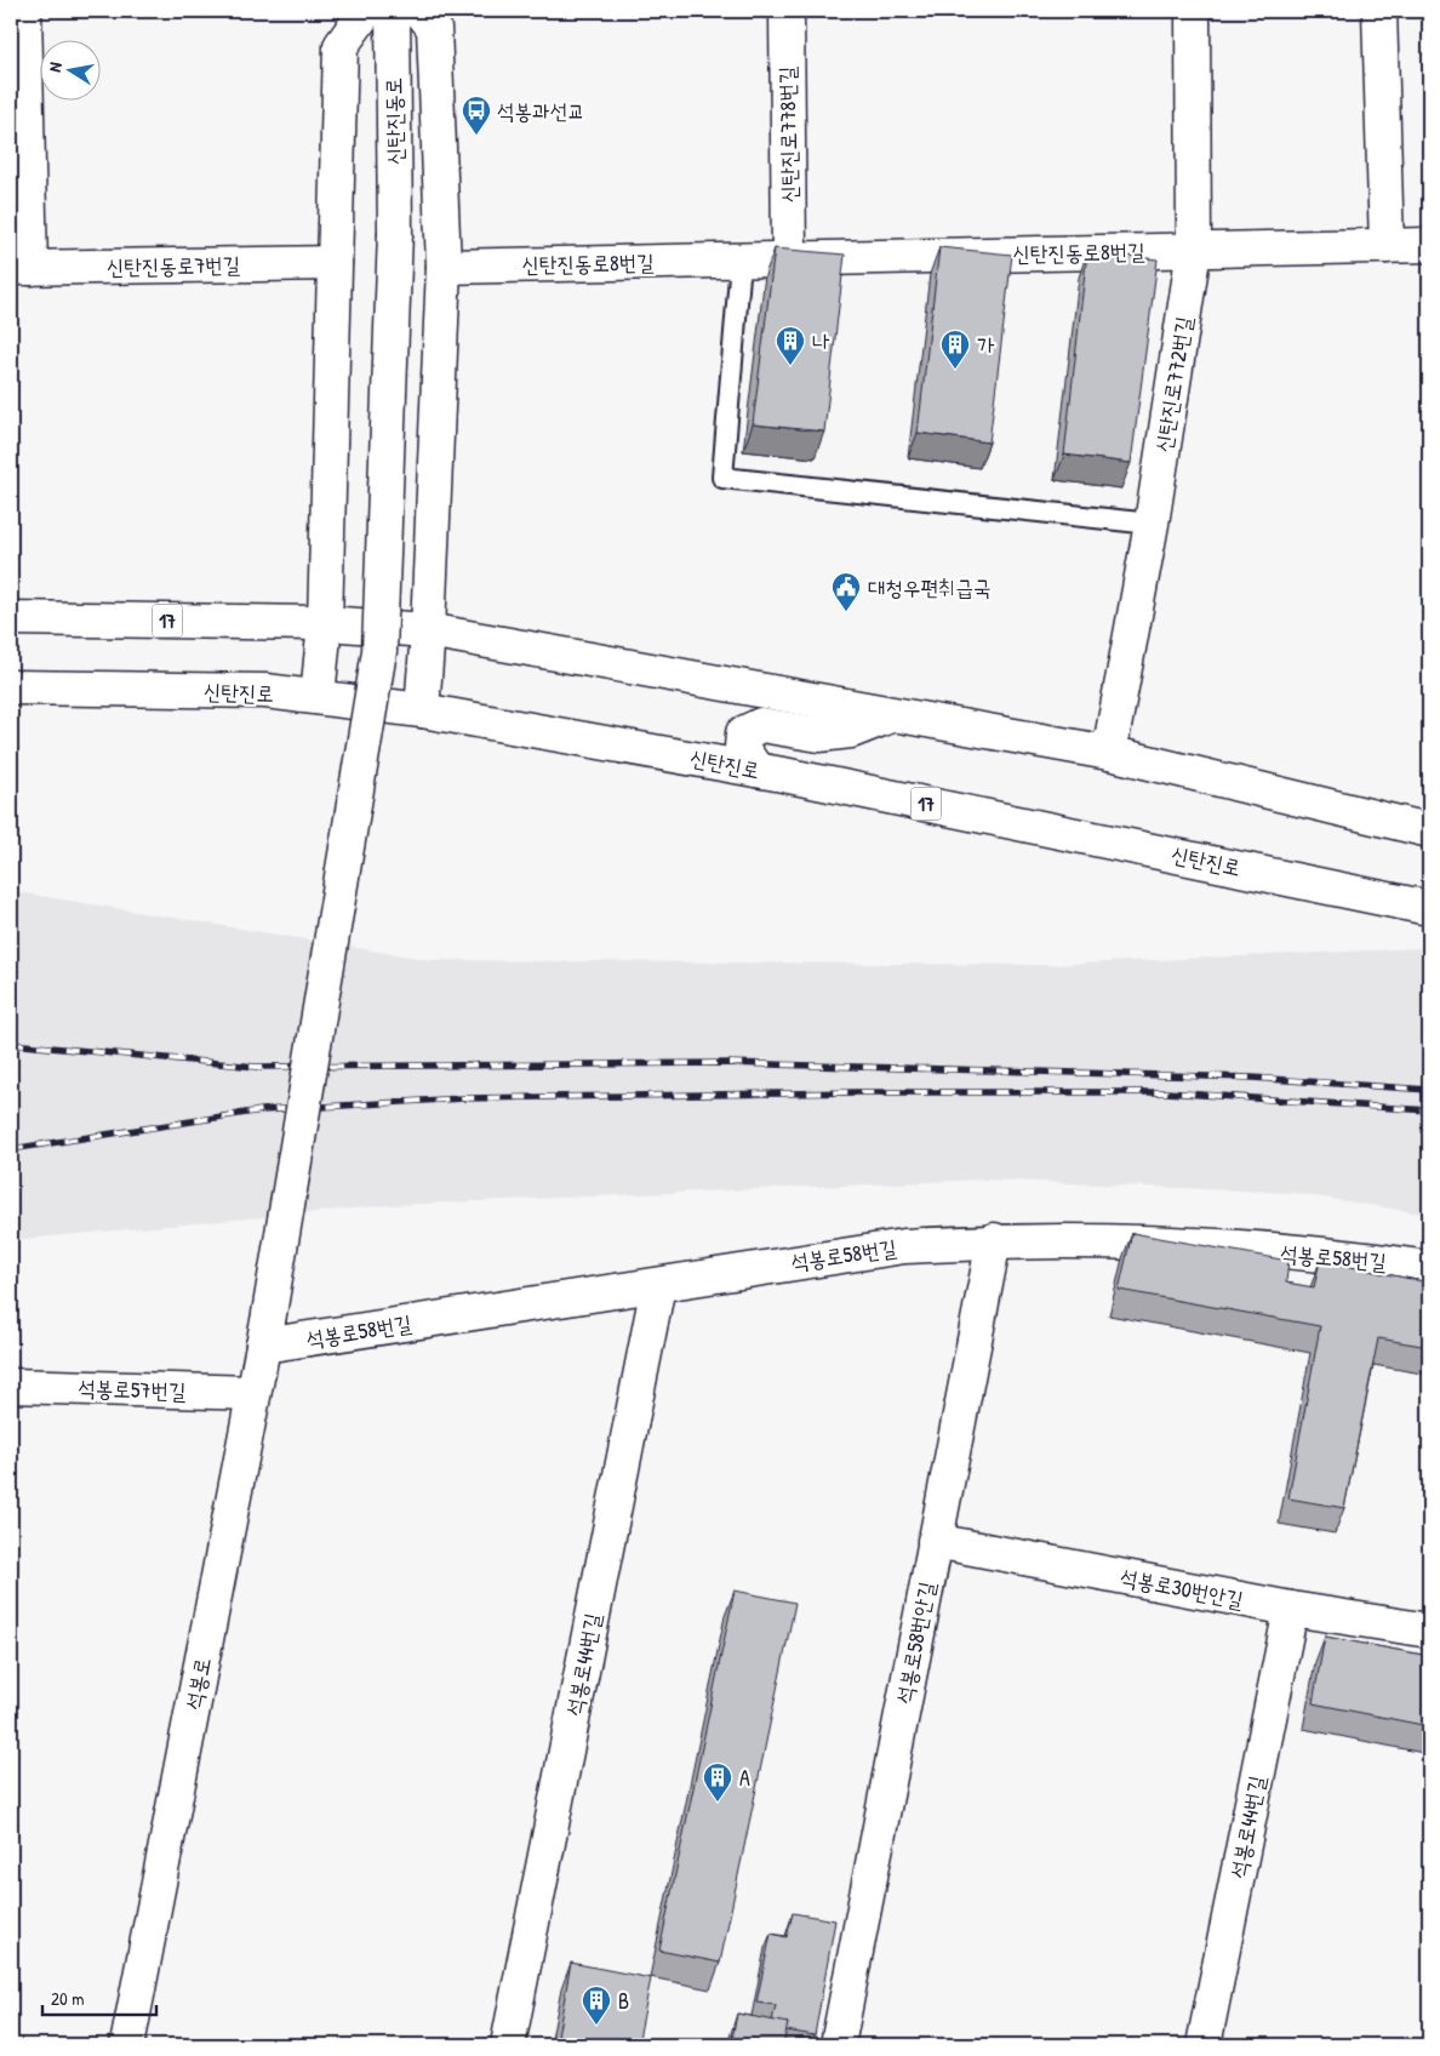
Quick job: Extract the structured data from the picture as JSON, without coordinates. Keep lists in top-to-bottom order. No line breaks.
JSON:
{"streets":{"street":["신탄진동로","신탄진로778번길","신탄진동로8번길","신탄진동로7번길","신탄진로772번길","17","신탄진로","석봉로58번길","석봉로57번길","석봉로30번안길","석봉로58번안길","석봉로44번길","석봉로"]},"crossings":[["신탄진동로","석봉로58번길"],["신탄진동로","석봉로"],["신탄진로778번길","신탄진동로8번길"],["신탄진동로8번길","신탄진로772번길"],["신탄진로772번길","17"],["석봉로58번길","석봉로58번안길"],["석봉로58번길","석봉로44번길"],["석봉로58번길","석봉로"],["석봉로57번길","석봉로"],["석봉로30번안길","석봉로58번안길"],["석봉로30번안길","석봉로44번길"]],"places":{"bus stop":["석봉과선교"],"building":["나","가","A","B"],"public building":["대청우편취급국"]},"scale_bar":"20 m","north":"left"}
